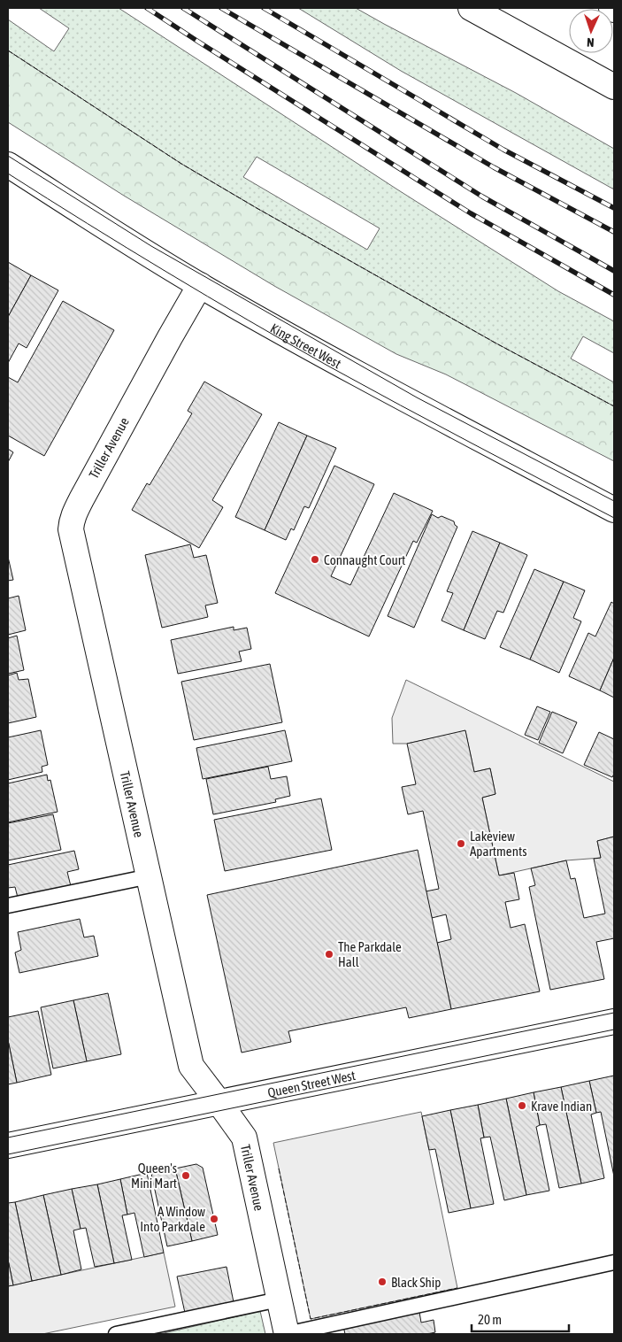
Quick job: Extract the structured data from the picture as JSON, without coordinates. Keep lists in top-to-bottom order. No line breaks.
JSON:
{"streets":{"main road":["King Street West","Triller Avenue","Queen Street West"]},"crossings":[["King Street West","Triller Avenue"],["Triller Avenue","Queen Street West"]],"places":["Connaught Court","Lakeview Apartments","The Parkdale Hall","Krave Indian","Queen's Mini Mart","A Window Into Parkdale","Black Ship"],"scale_bar":"20 m","north":"bottom"}
